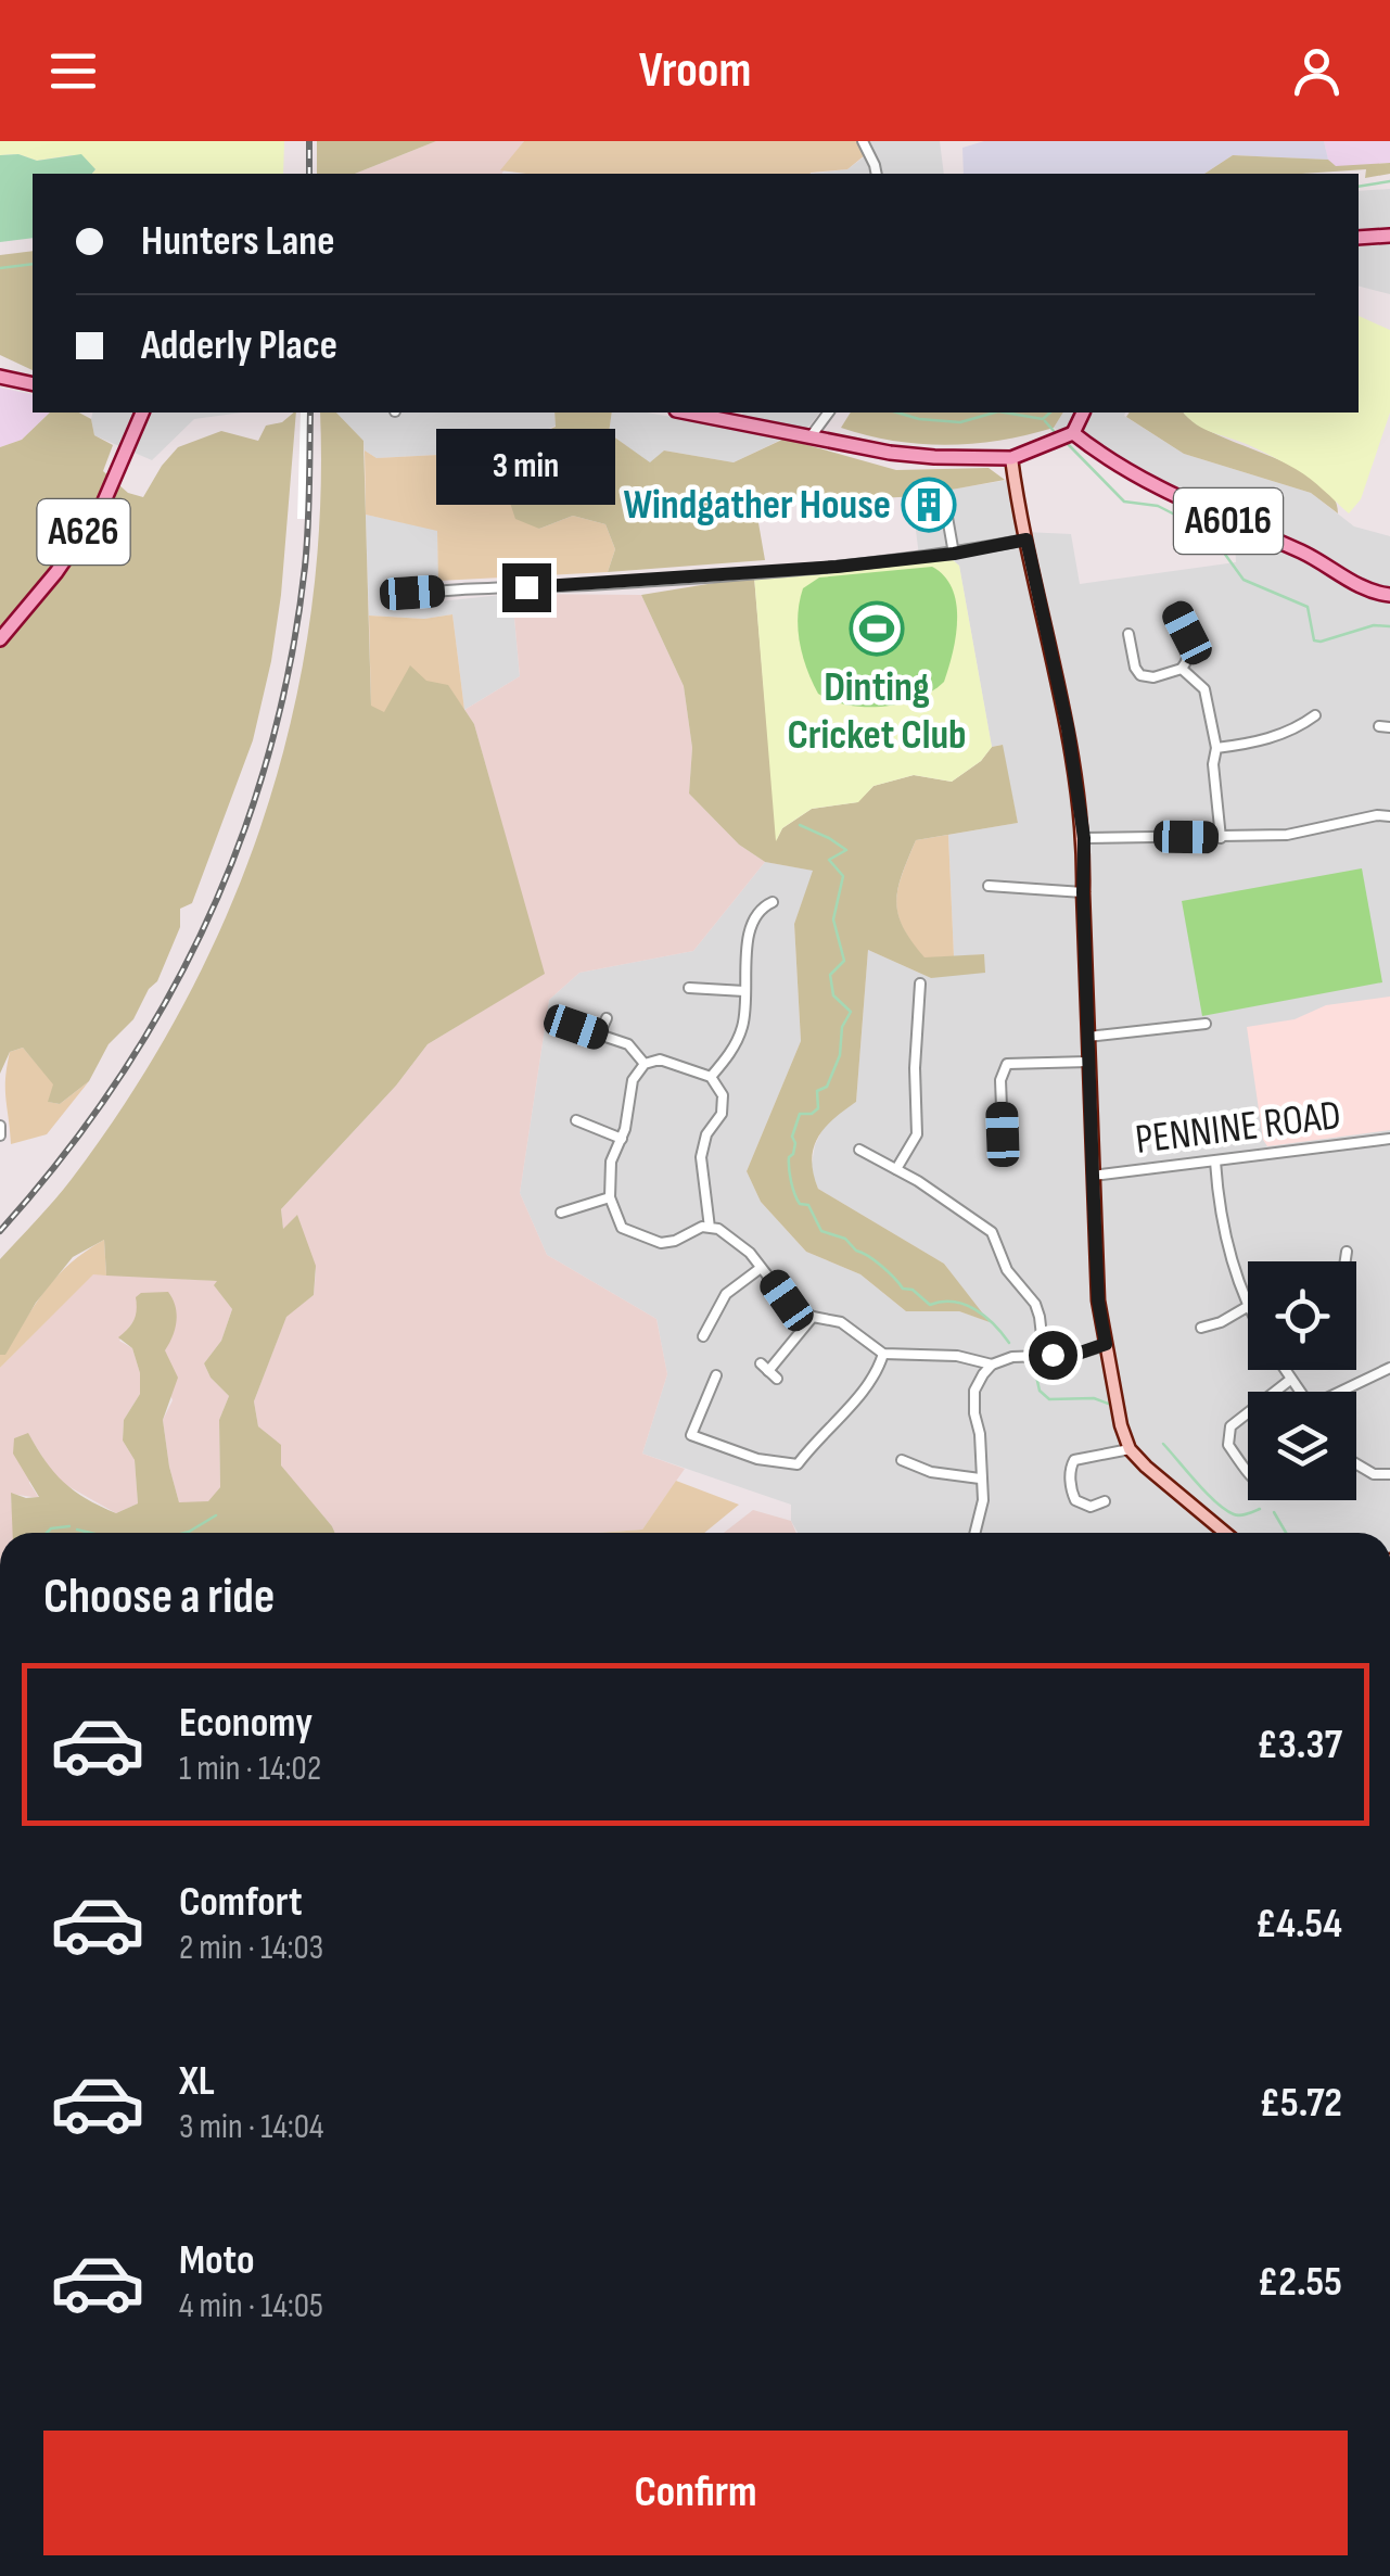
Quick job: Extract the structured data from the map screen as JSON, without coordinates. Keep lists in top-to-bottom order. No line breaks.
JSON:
{"streets":{"main road":["A6016","A626"],"street":["PENNINE ROAD"]},"places":{"building":["Windgather House"],"sports":["Dinting Cricket Club"]},"page":{"header":"Vroom","banner":["Hunters Lane","Adderly Place"],"bubble":"3 min","heading":"Choose a ride","list":[{"name":"Economy","note":"1 min · 14:02","value":"£3.37"},{"name":"Comfort","note":"2 min · 14:03","value":"£4.54"},{"name":"XL","note":"3 min · 14:04","value":"£5.72"},{"name":"Moto","note":"4 min · 14:05","value":"£2.55"}],"buttons":"Confirm"}}
